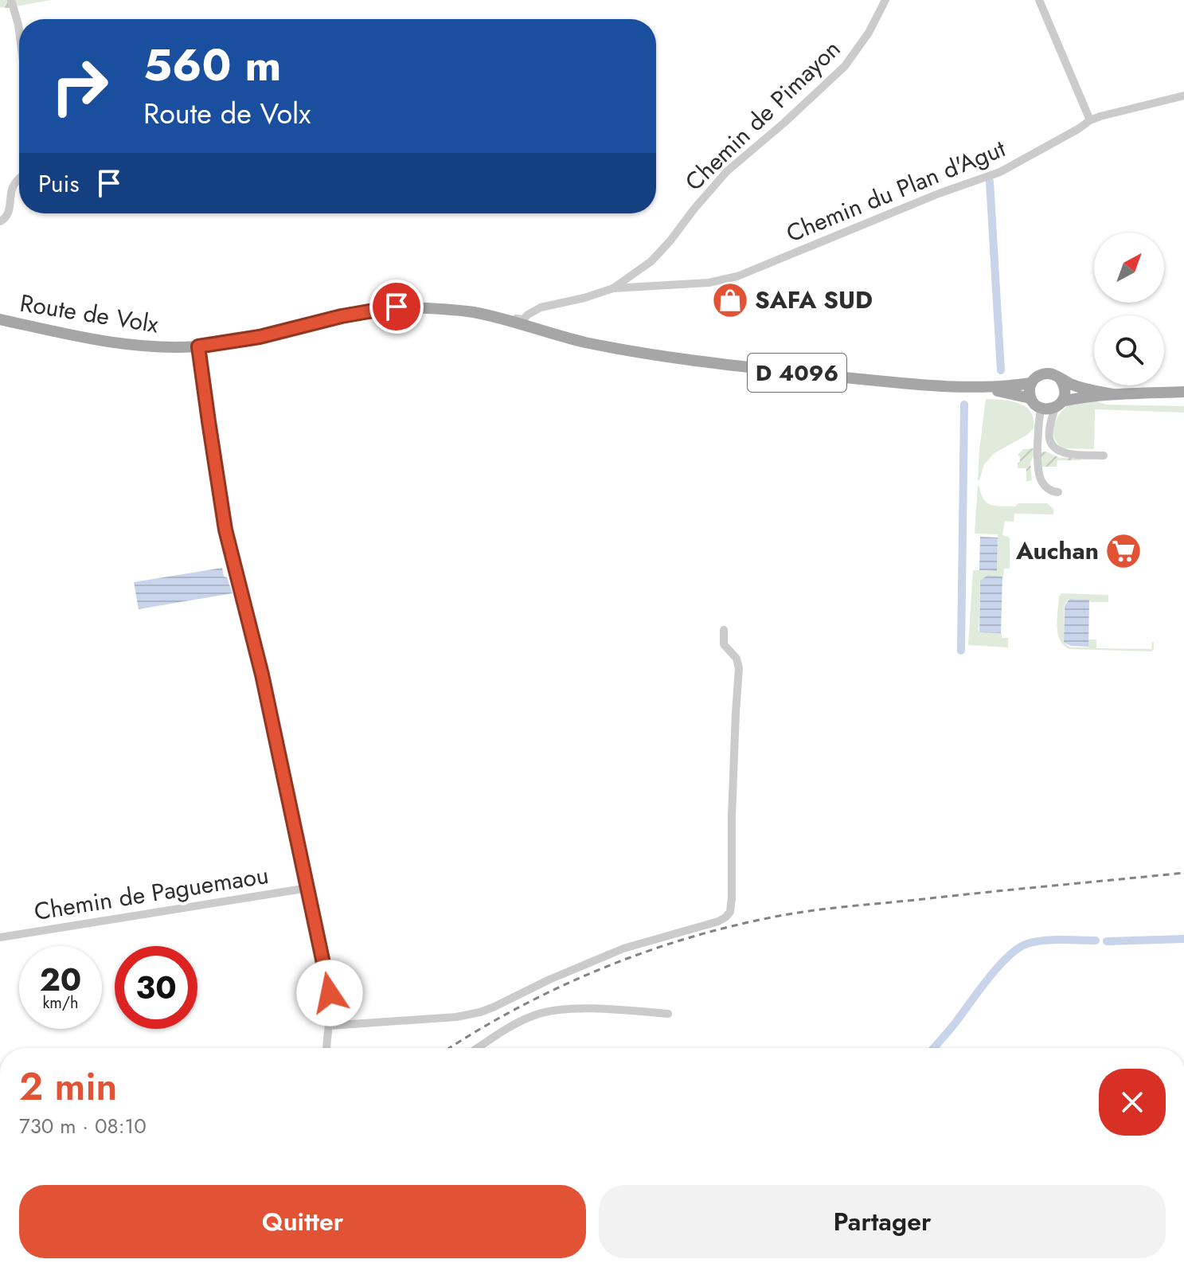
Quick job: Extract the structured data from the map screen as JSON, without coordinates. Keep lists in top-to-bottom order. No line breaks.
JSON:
{"streets":{"main road":["Route de Volx","D 4096"],"street":["Chemin de Pimayon","Chemin du Plan d'Agut","Chemin de Paguemaou"]},"crossings":[["Chemin de Pimayon","Chemin du Plan d'Agut"],["Chemin de Pimayon","Route de Volx"]],"places":{"shop":["SAFA SUD"],"supermarket":["Auchan"]},"north":"top right","page":{"turn":["560 m","Route de Volx"],"then":"Puis","speed":"20 km/h","limit":"30","heading":["2 min","730 m · 08:10"],"buttons":["Quitter","Partager"]}}
